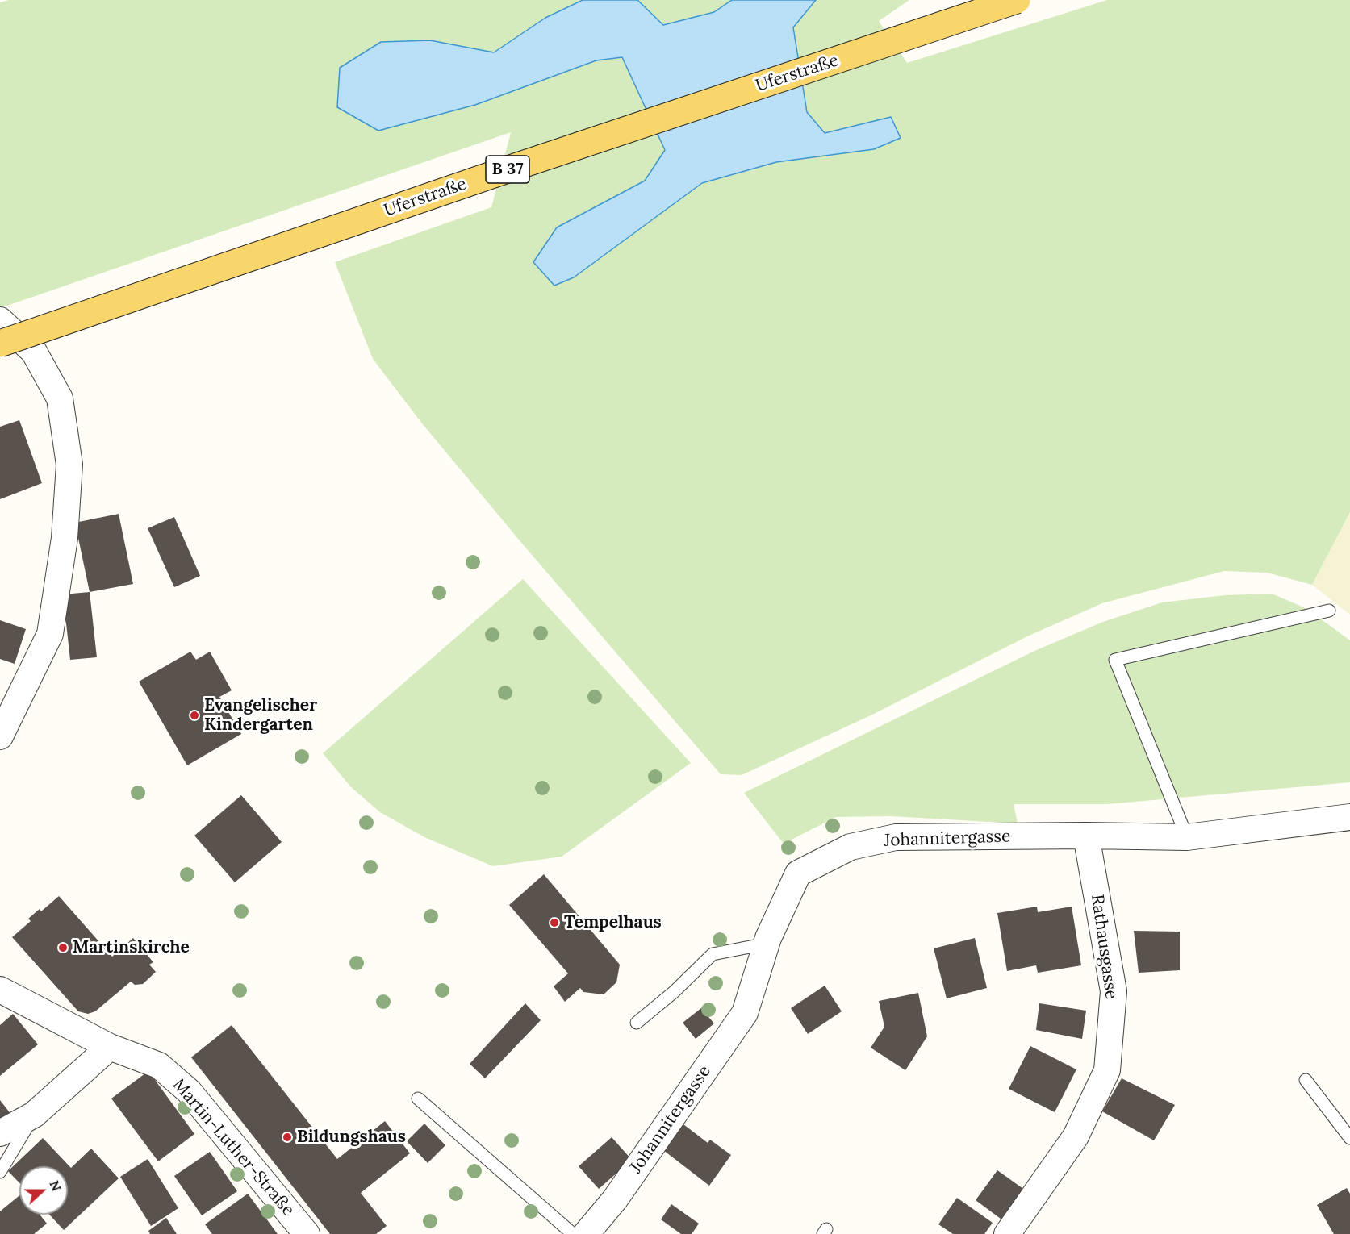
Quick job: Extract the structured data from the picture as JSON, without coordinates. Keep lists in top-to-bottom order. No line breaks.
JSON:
{"streets":{"main road":["Uferstraße","B 37"],"street":["Johannitergasse","Rathausgasse","Martin-Luther-Straße"]},"crossings":[["Johannitergasse","Rathausgasse"]],"places":["Evangelischer Kindergarten","Tempelhaus","Martinskirche","Bildungshaus"],"north":"right"}
